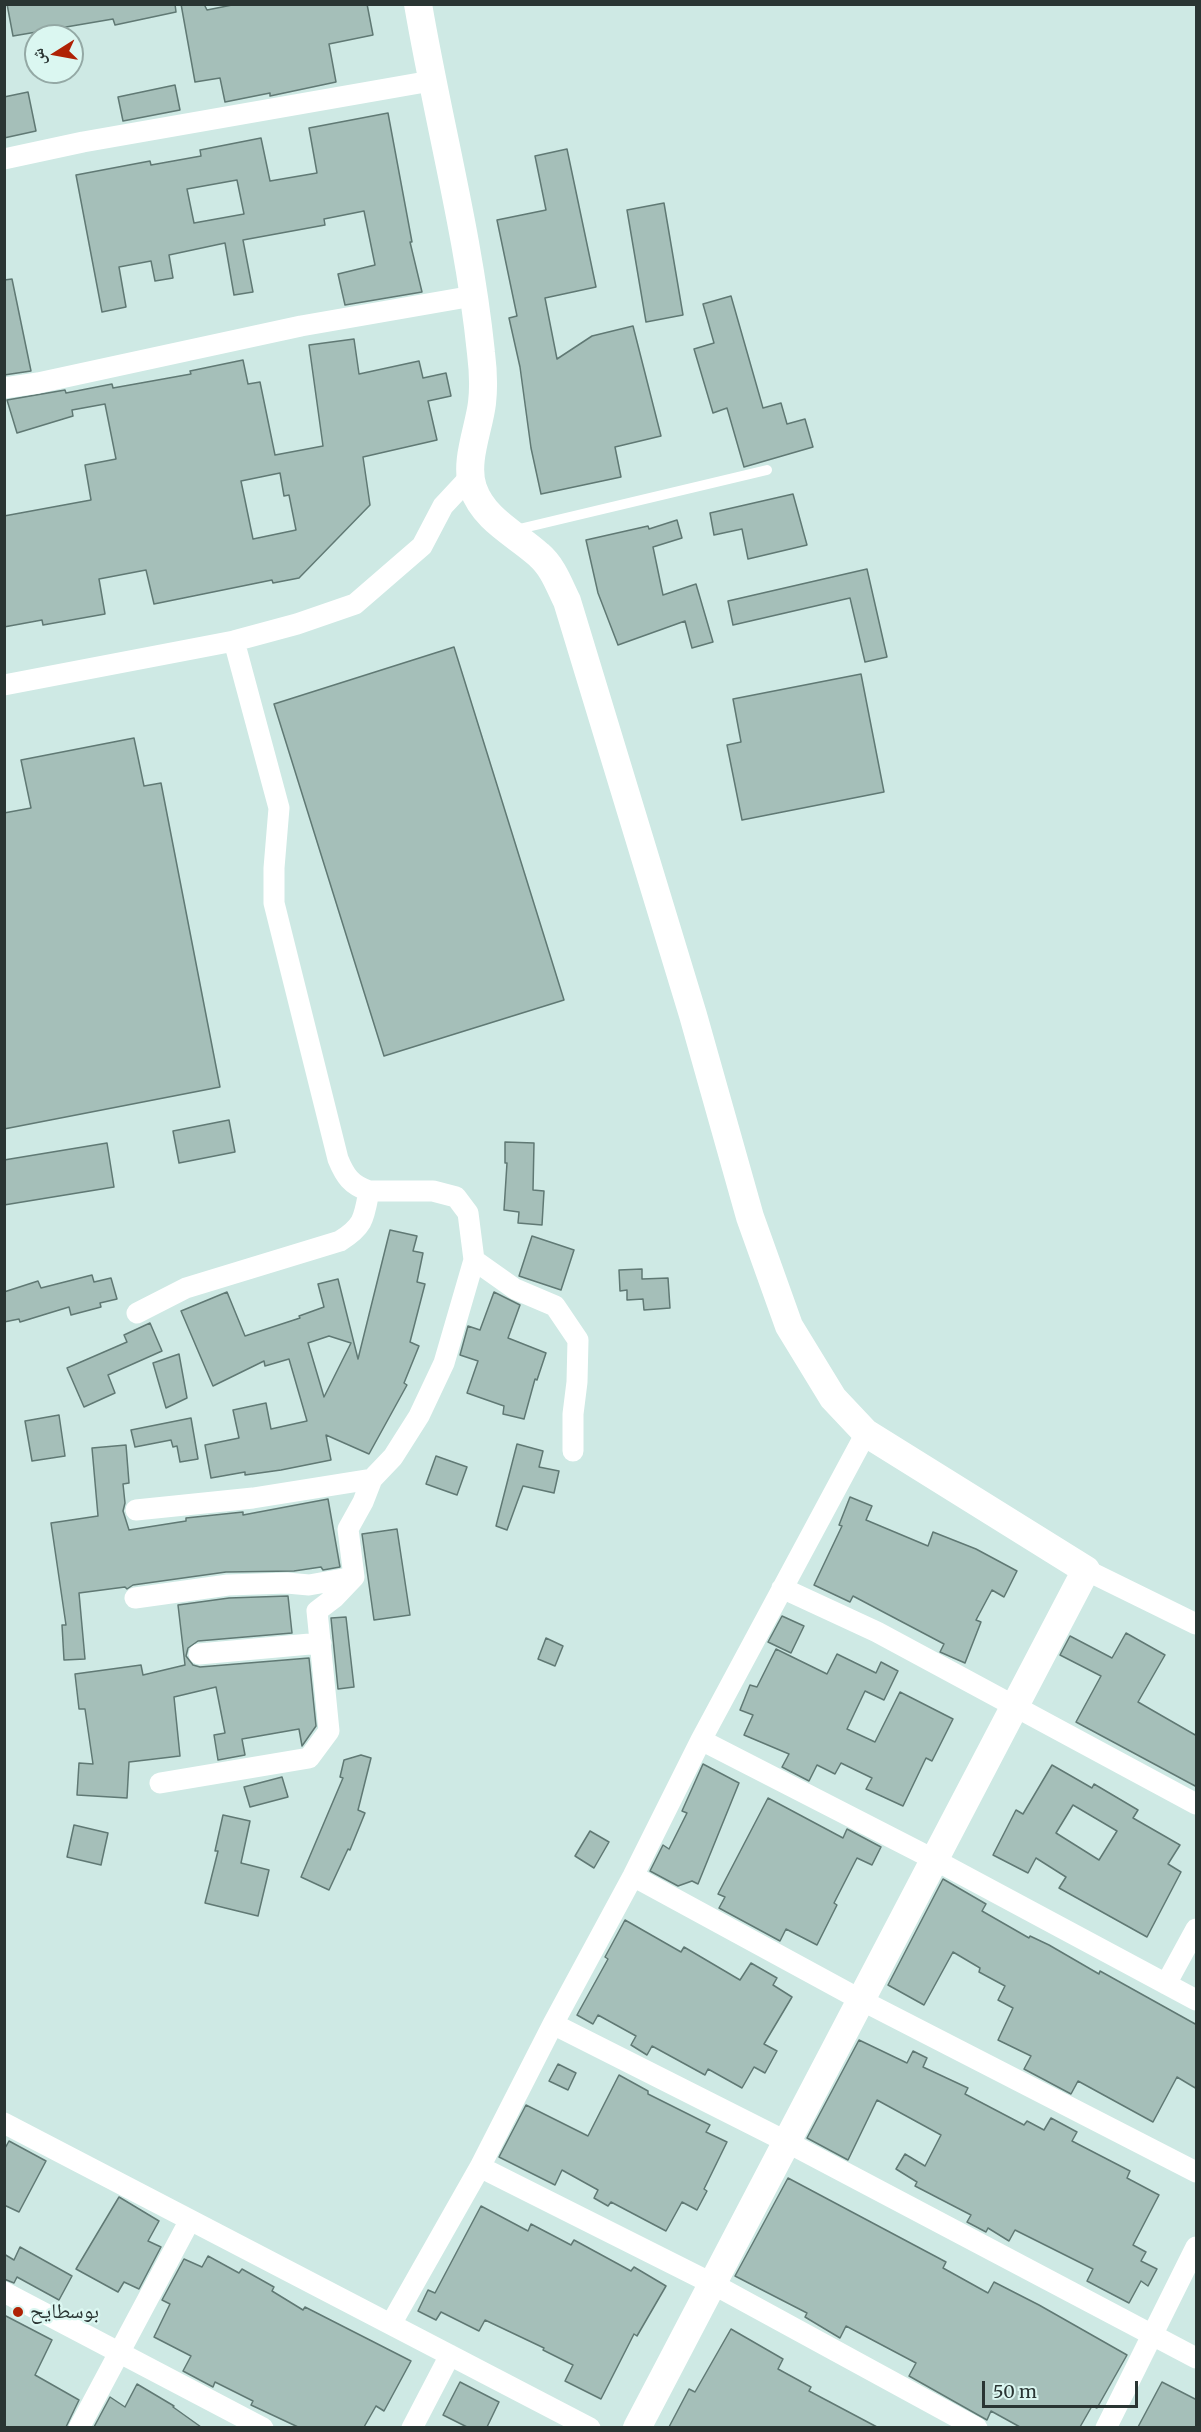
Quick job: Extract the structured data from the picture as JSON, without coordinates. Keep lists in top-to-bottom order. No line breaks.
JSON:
{"places":["بوسطايح"],"scale_bar":"50 m","north":"left"}
